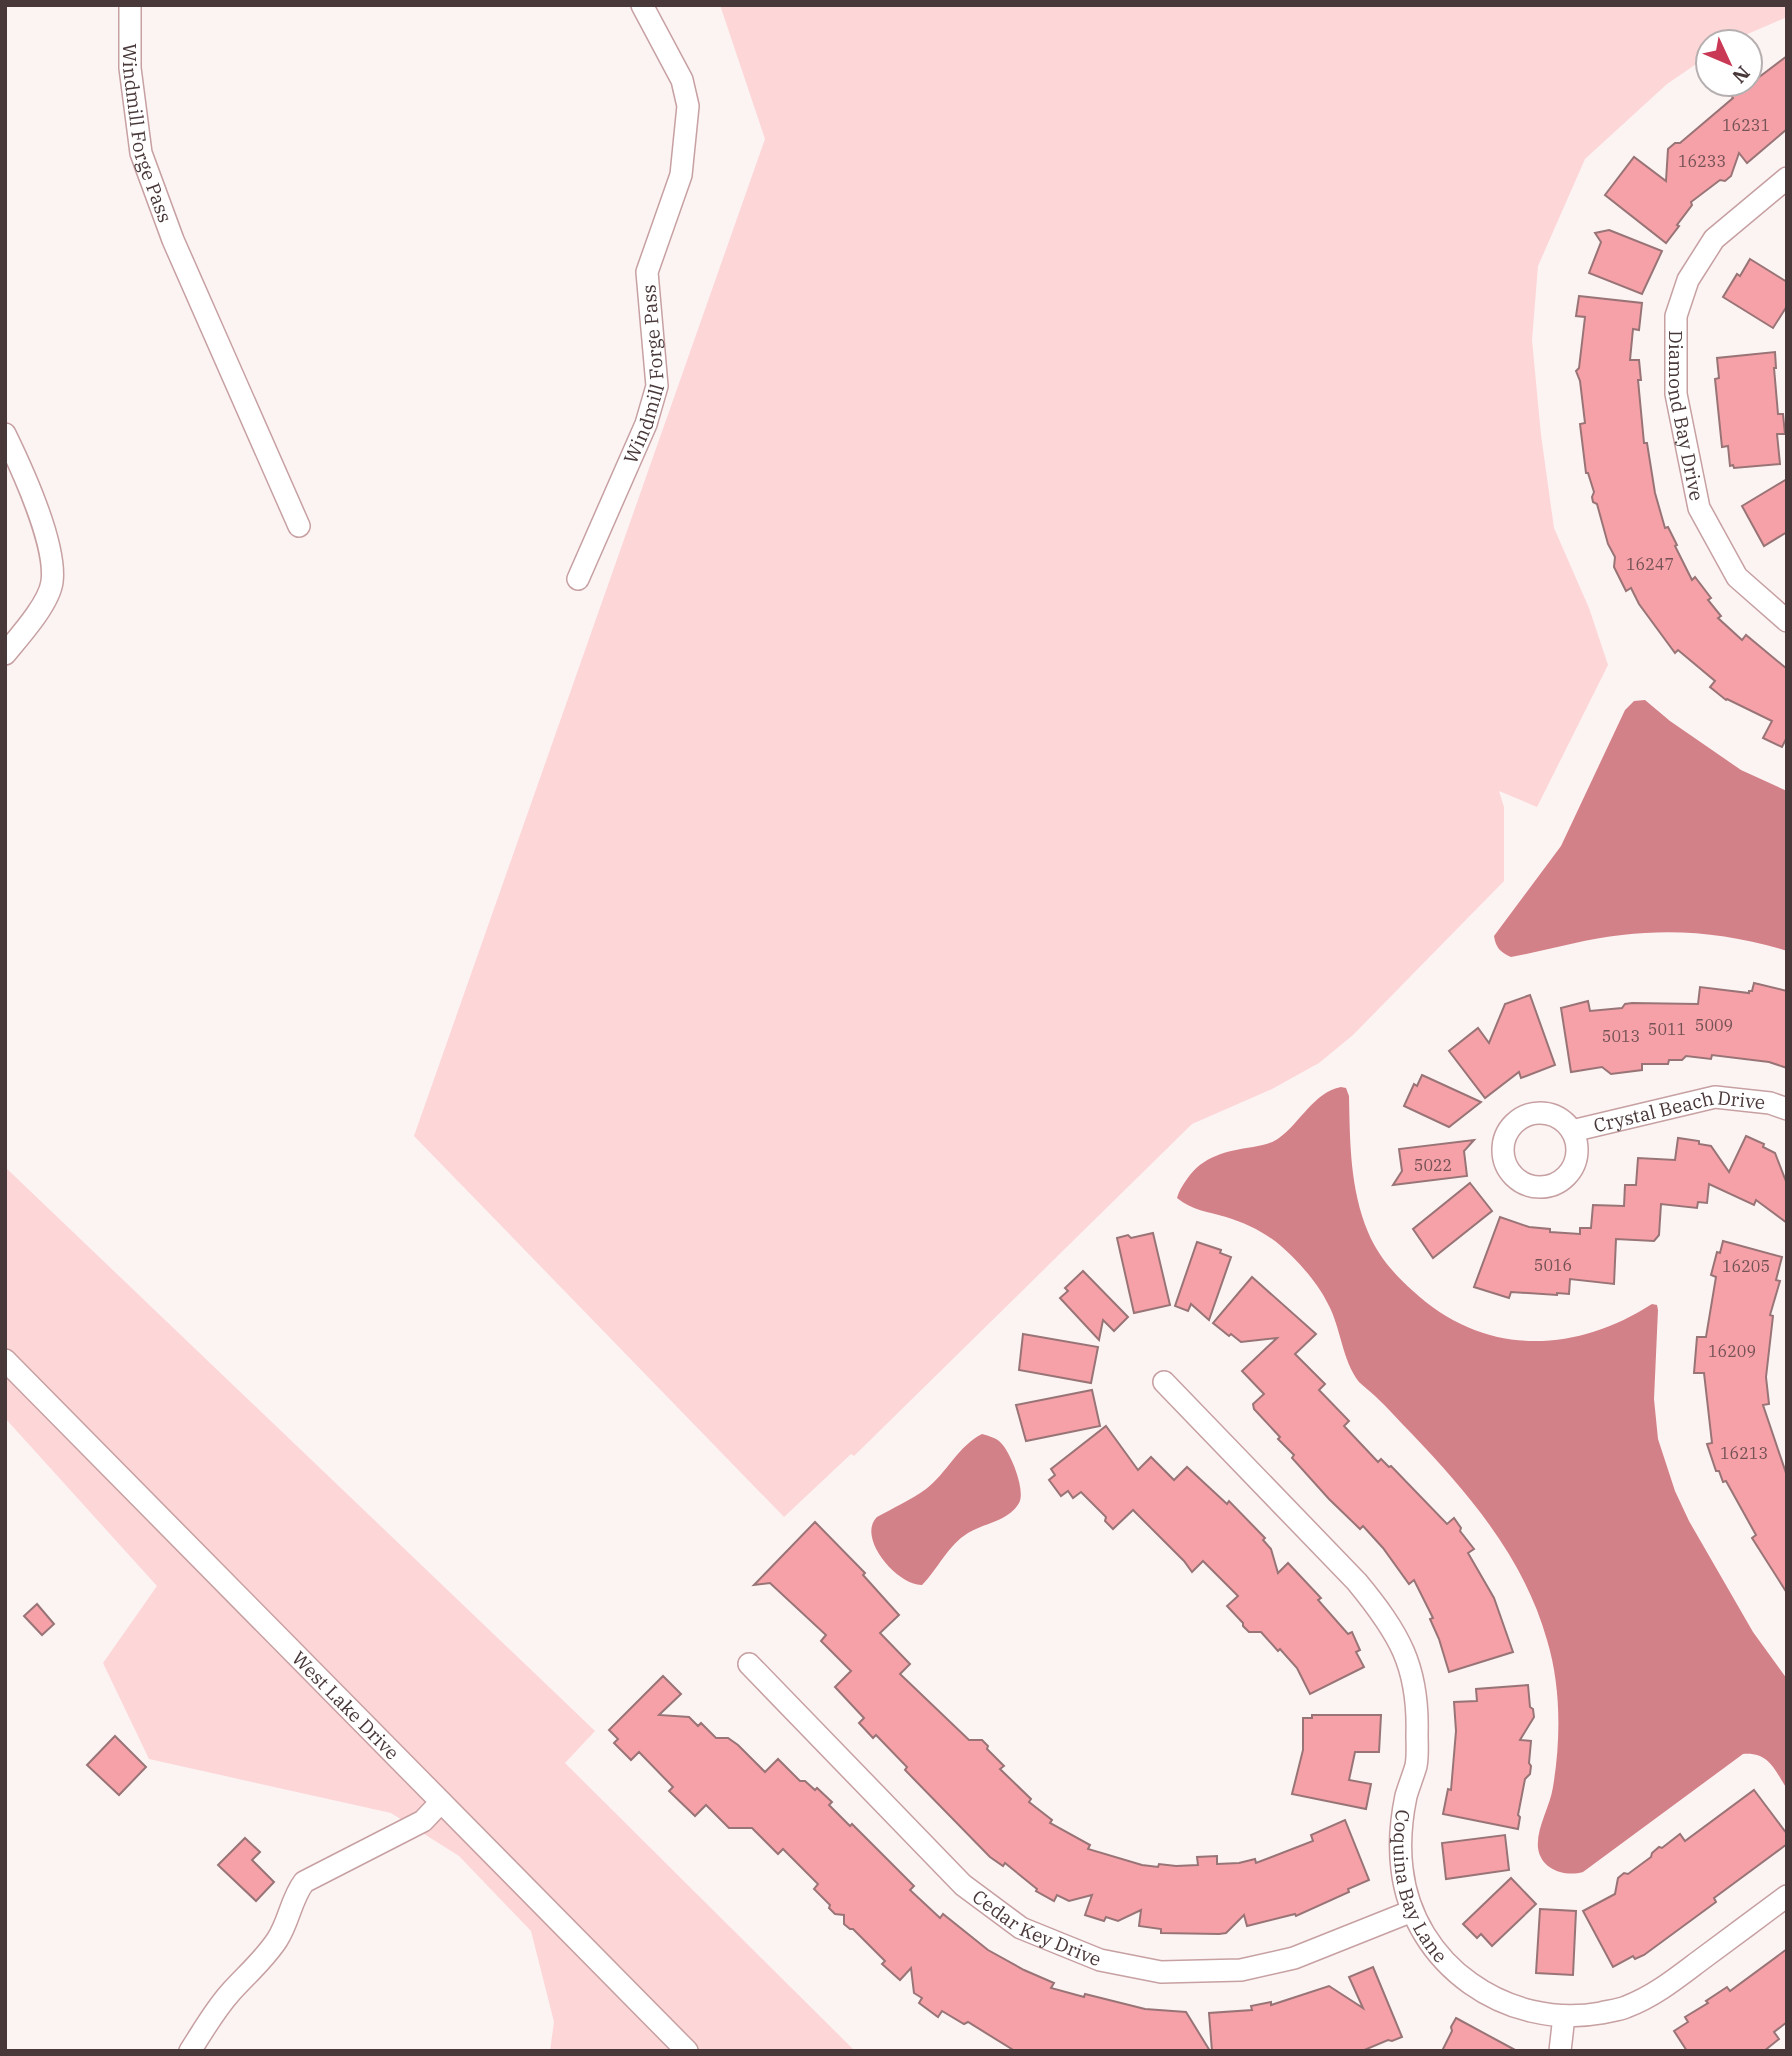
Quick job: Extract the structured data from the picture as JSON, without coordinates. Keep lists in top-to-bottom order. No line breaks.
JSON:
{"streets":{"street":["Windmill Forge Pass","Diamond Bay Drive","Crystal Beach Drive","West Lake Drive","Coquina Bay Lane","Cedar Key Drive"]},"crossings":[["Coquina Bay Lane","Cedar Key Drive"]],"house_numbers":["16231","16233","16247","5009","5011","5013","5022","5016","16205","16209","16213"],"north":"bottom right"}
